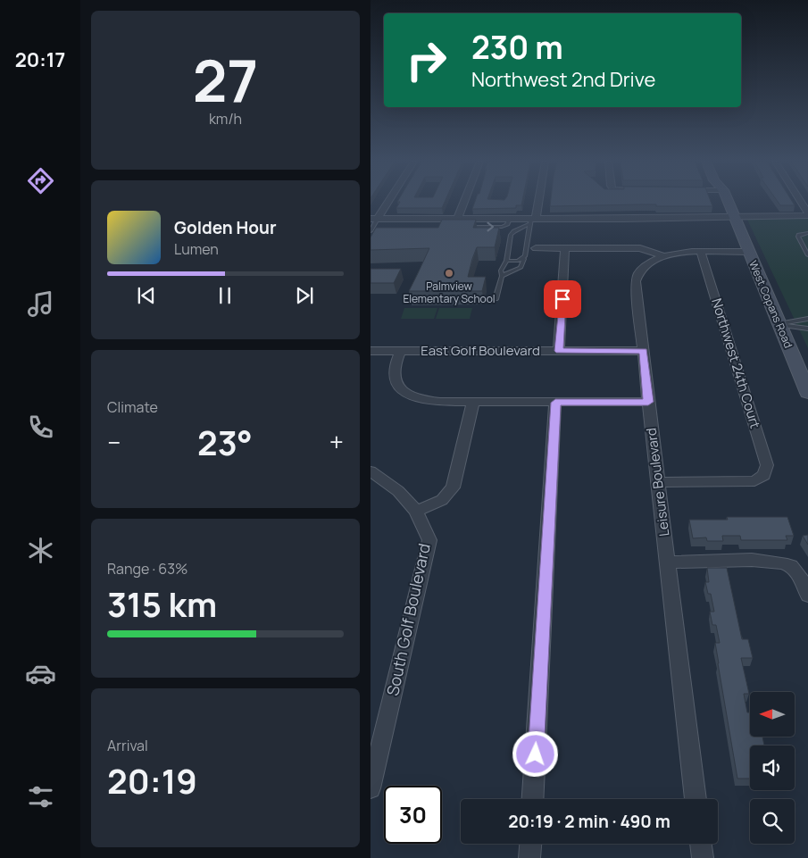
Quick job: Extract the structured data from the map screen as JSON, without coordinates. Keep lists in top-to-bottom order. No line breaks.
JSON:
{"streets":{"main road":["West Copans Road"],"street":["East Golf Boulevard","Northwest 24th Court","Leisure Boulevard","South Golf Boulevard"]},"crossings":[["West Copans Road","Leisure Boulevard"],["East Golf Boulevard","Leisure Boulevard"],["Northwest 24th Court","Leisure Boulevard"]],"places":["Palmview Elementary School"],"north":"left","page":{"tabs":"20:17","tile":[["27","km/h"],"Climate",["Range · 63%","315 km"],["Arrival","20:19"]],"turn":["230 m","Northwest 2nd Drive"],"song":["Golden Hour","Lumen"],"heat":["−","23°","+"],"limit":"30","trip":"20:19 · 2 min · 490 m"}}
